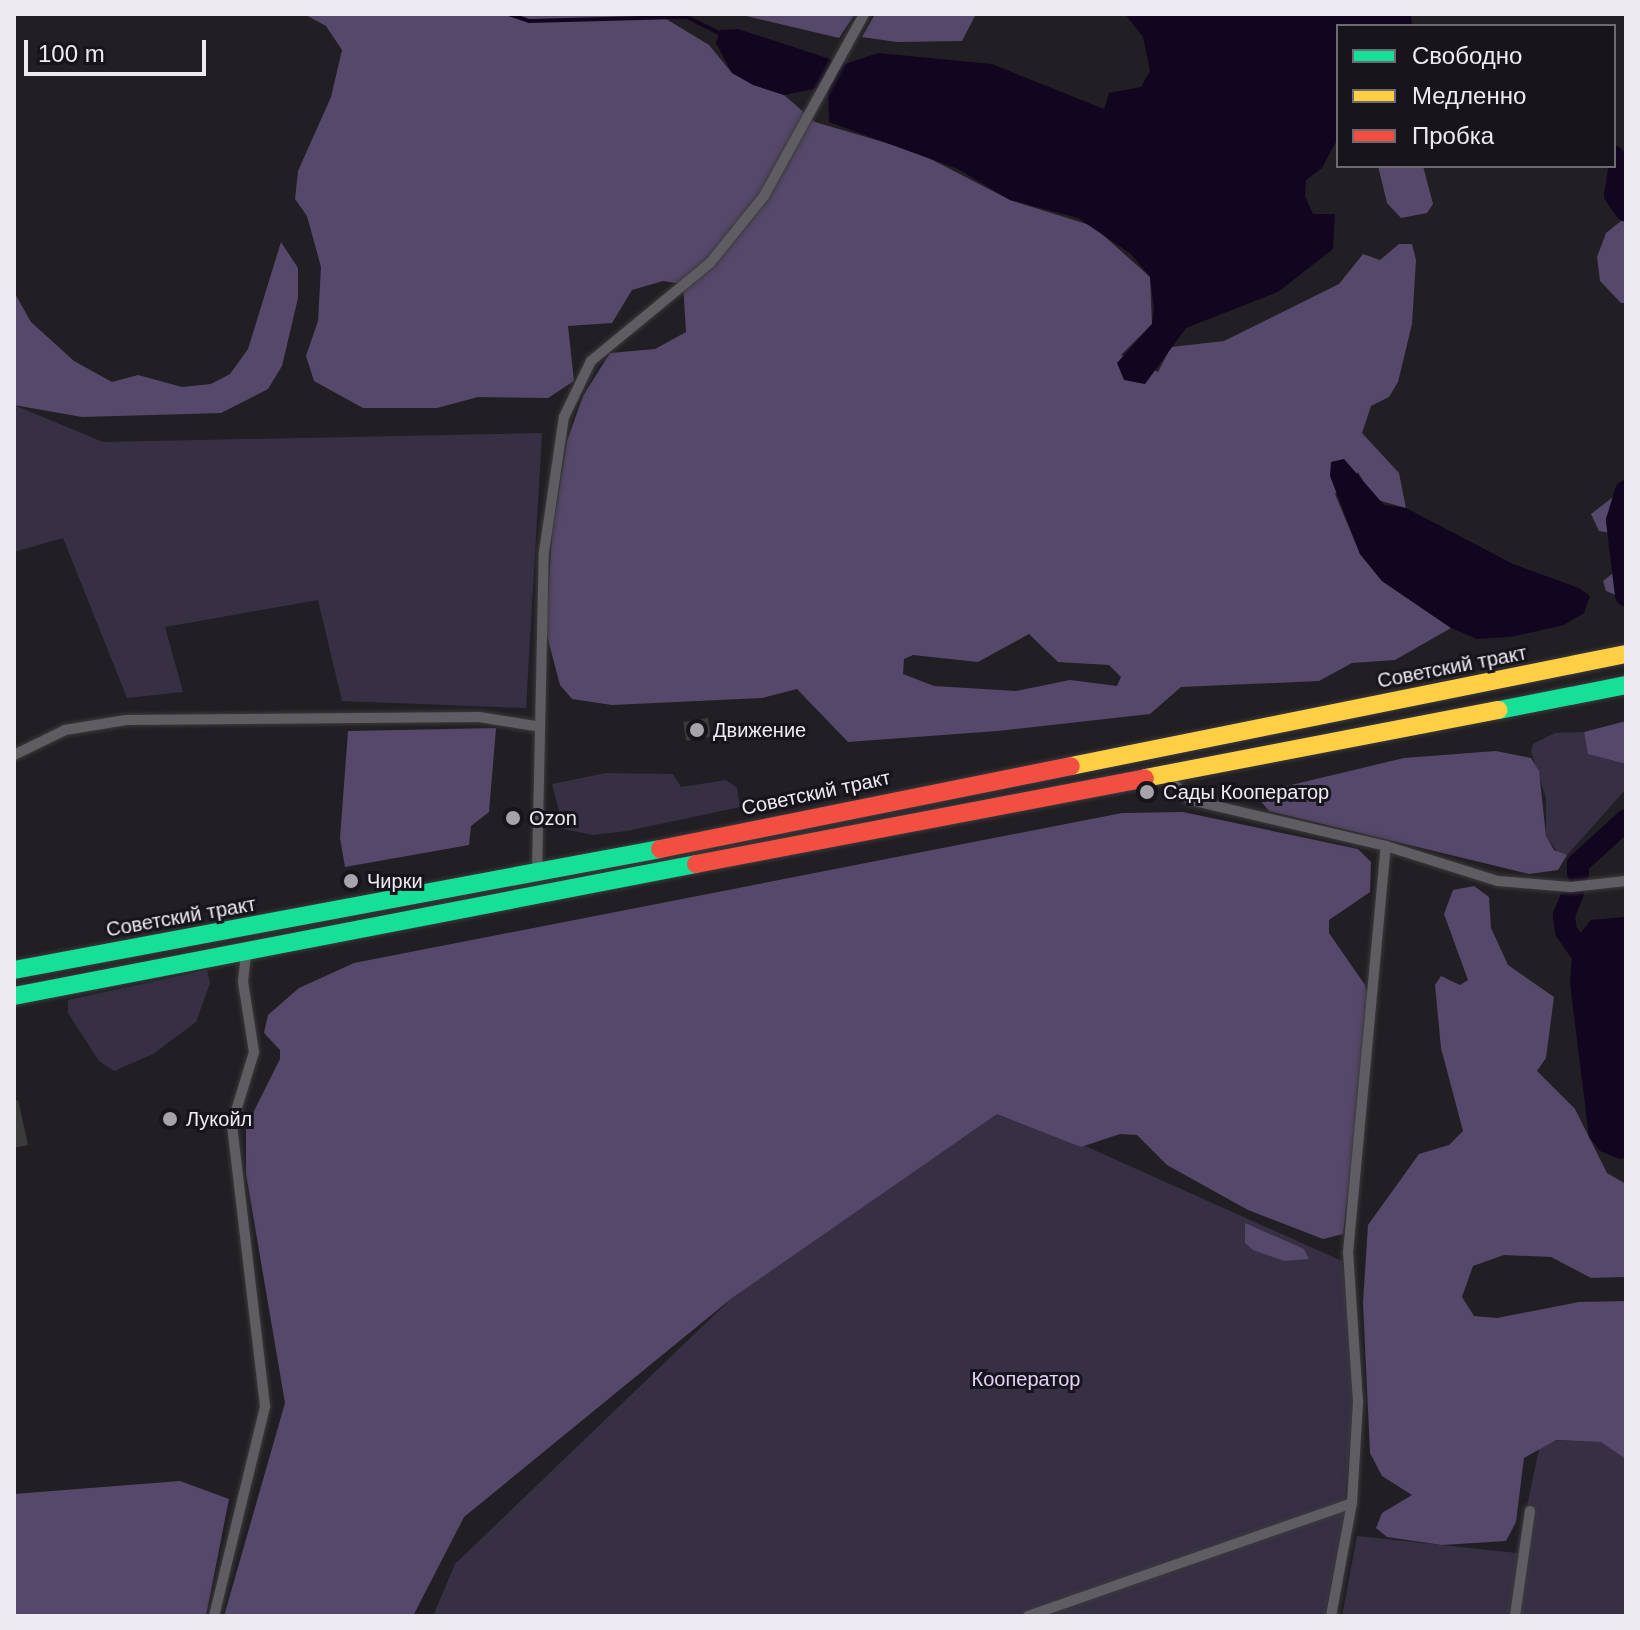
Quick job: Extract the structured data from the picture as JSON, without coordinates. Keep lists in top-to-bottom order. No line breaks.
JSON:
{"streets":{"highway":["Советский тракт"]},"parks":["Кооператор"],"places":["Движение","Сады Кооператор","Ozon","Чирки","Лукойл"],"legend":["Свободно","Медленно","Пробка"],"scale_bar":"100 m"}
